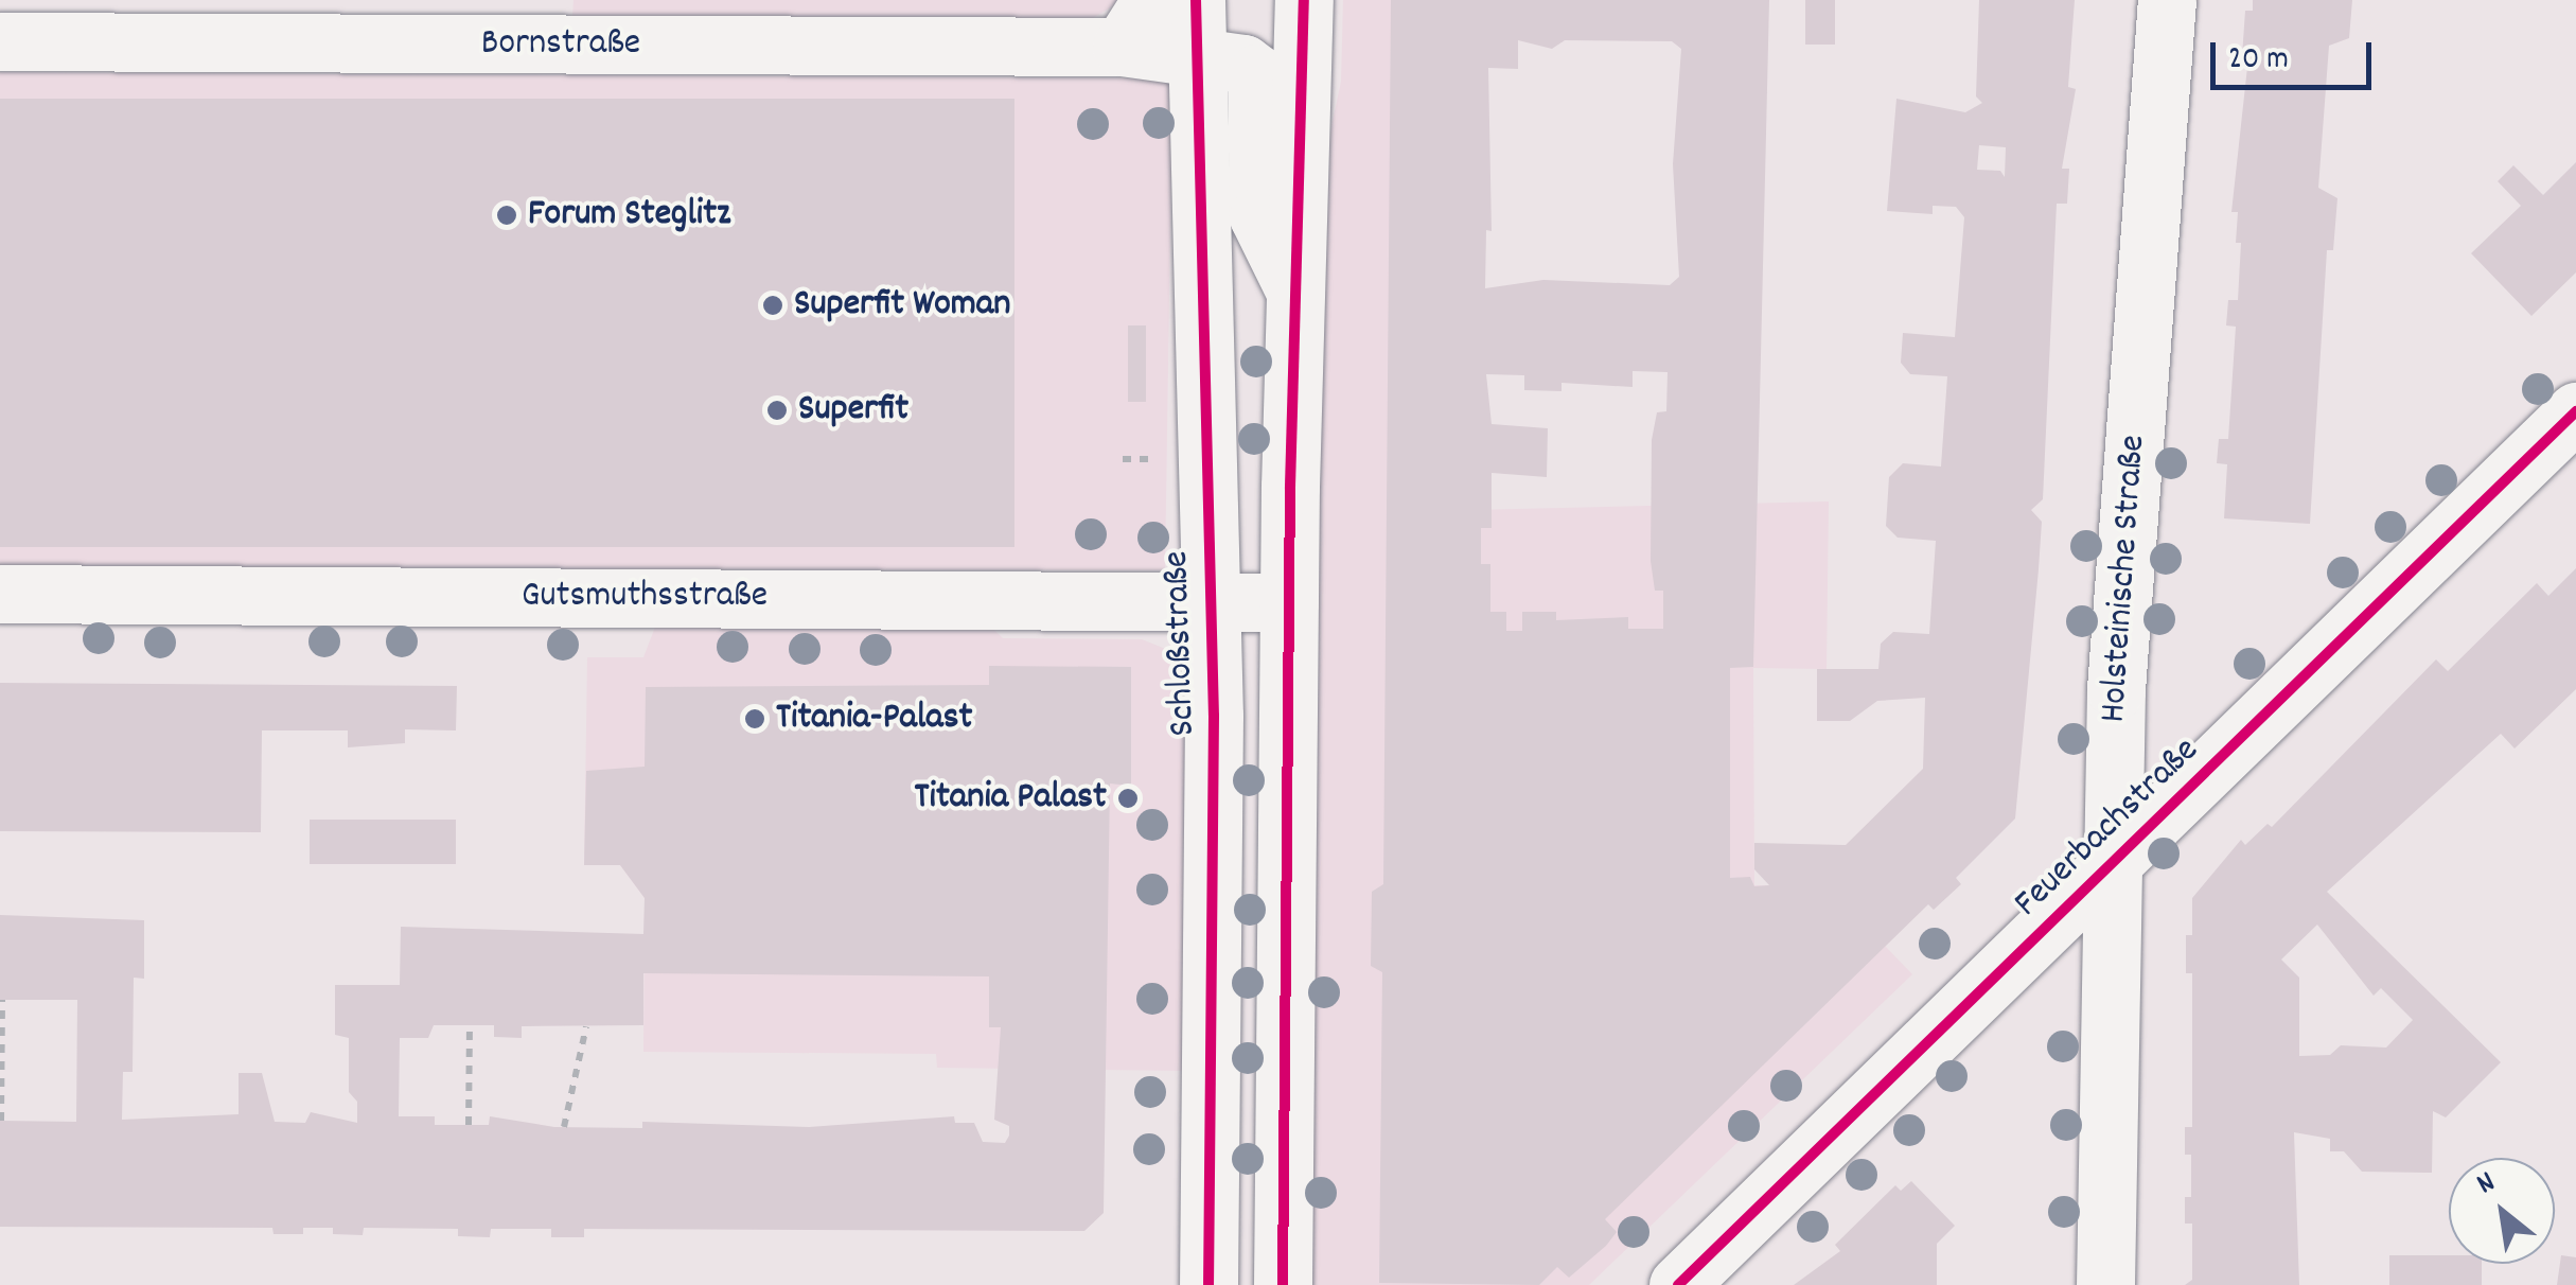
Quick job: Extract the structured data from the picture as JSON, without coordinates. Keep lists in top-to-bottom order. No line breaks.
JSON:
{"streets":{"street":["Bornstraße","Holsteinische Straße","Gutsmuthsstraße","Schloßstraße","Feuerbachstraße"]},"crossings":[["Bornstraße","Schloßstraße"],["Holsteinische Straße","Feuerbachstraße"],["Gutsmuthsstraße","Schloßstraße"]],"places":["Forum Steglitz","Superfit Woman","Superfit","Titania-Palast","Titania Palast"],"scale_bar":"20 m","north":"top left"}
